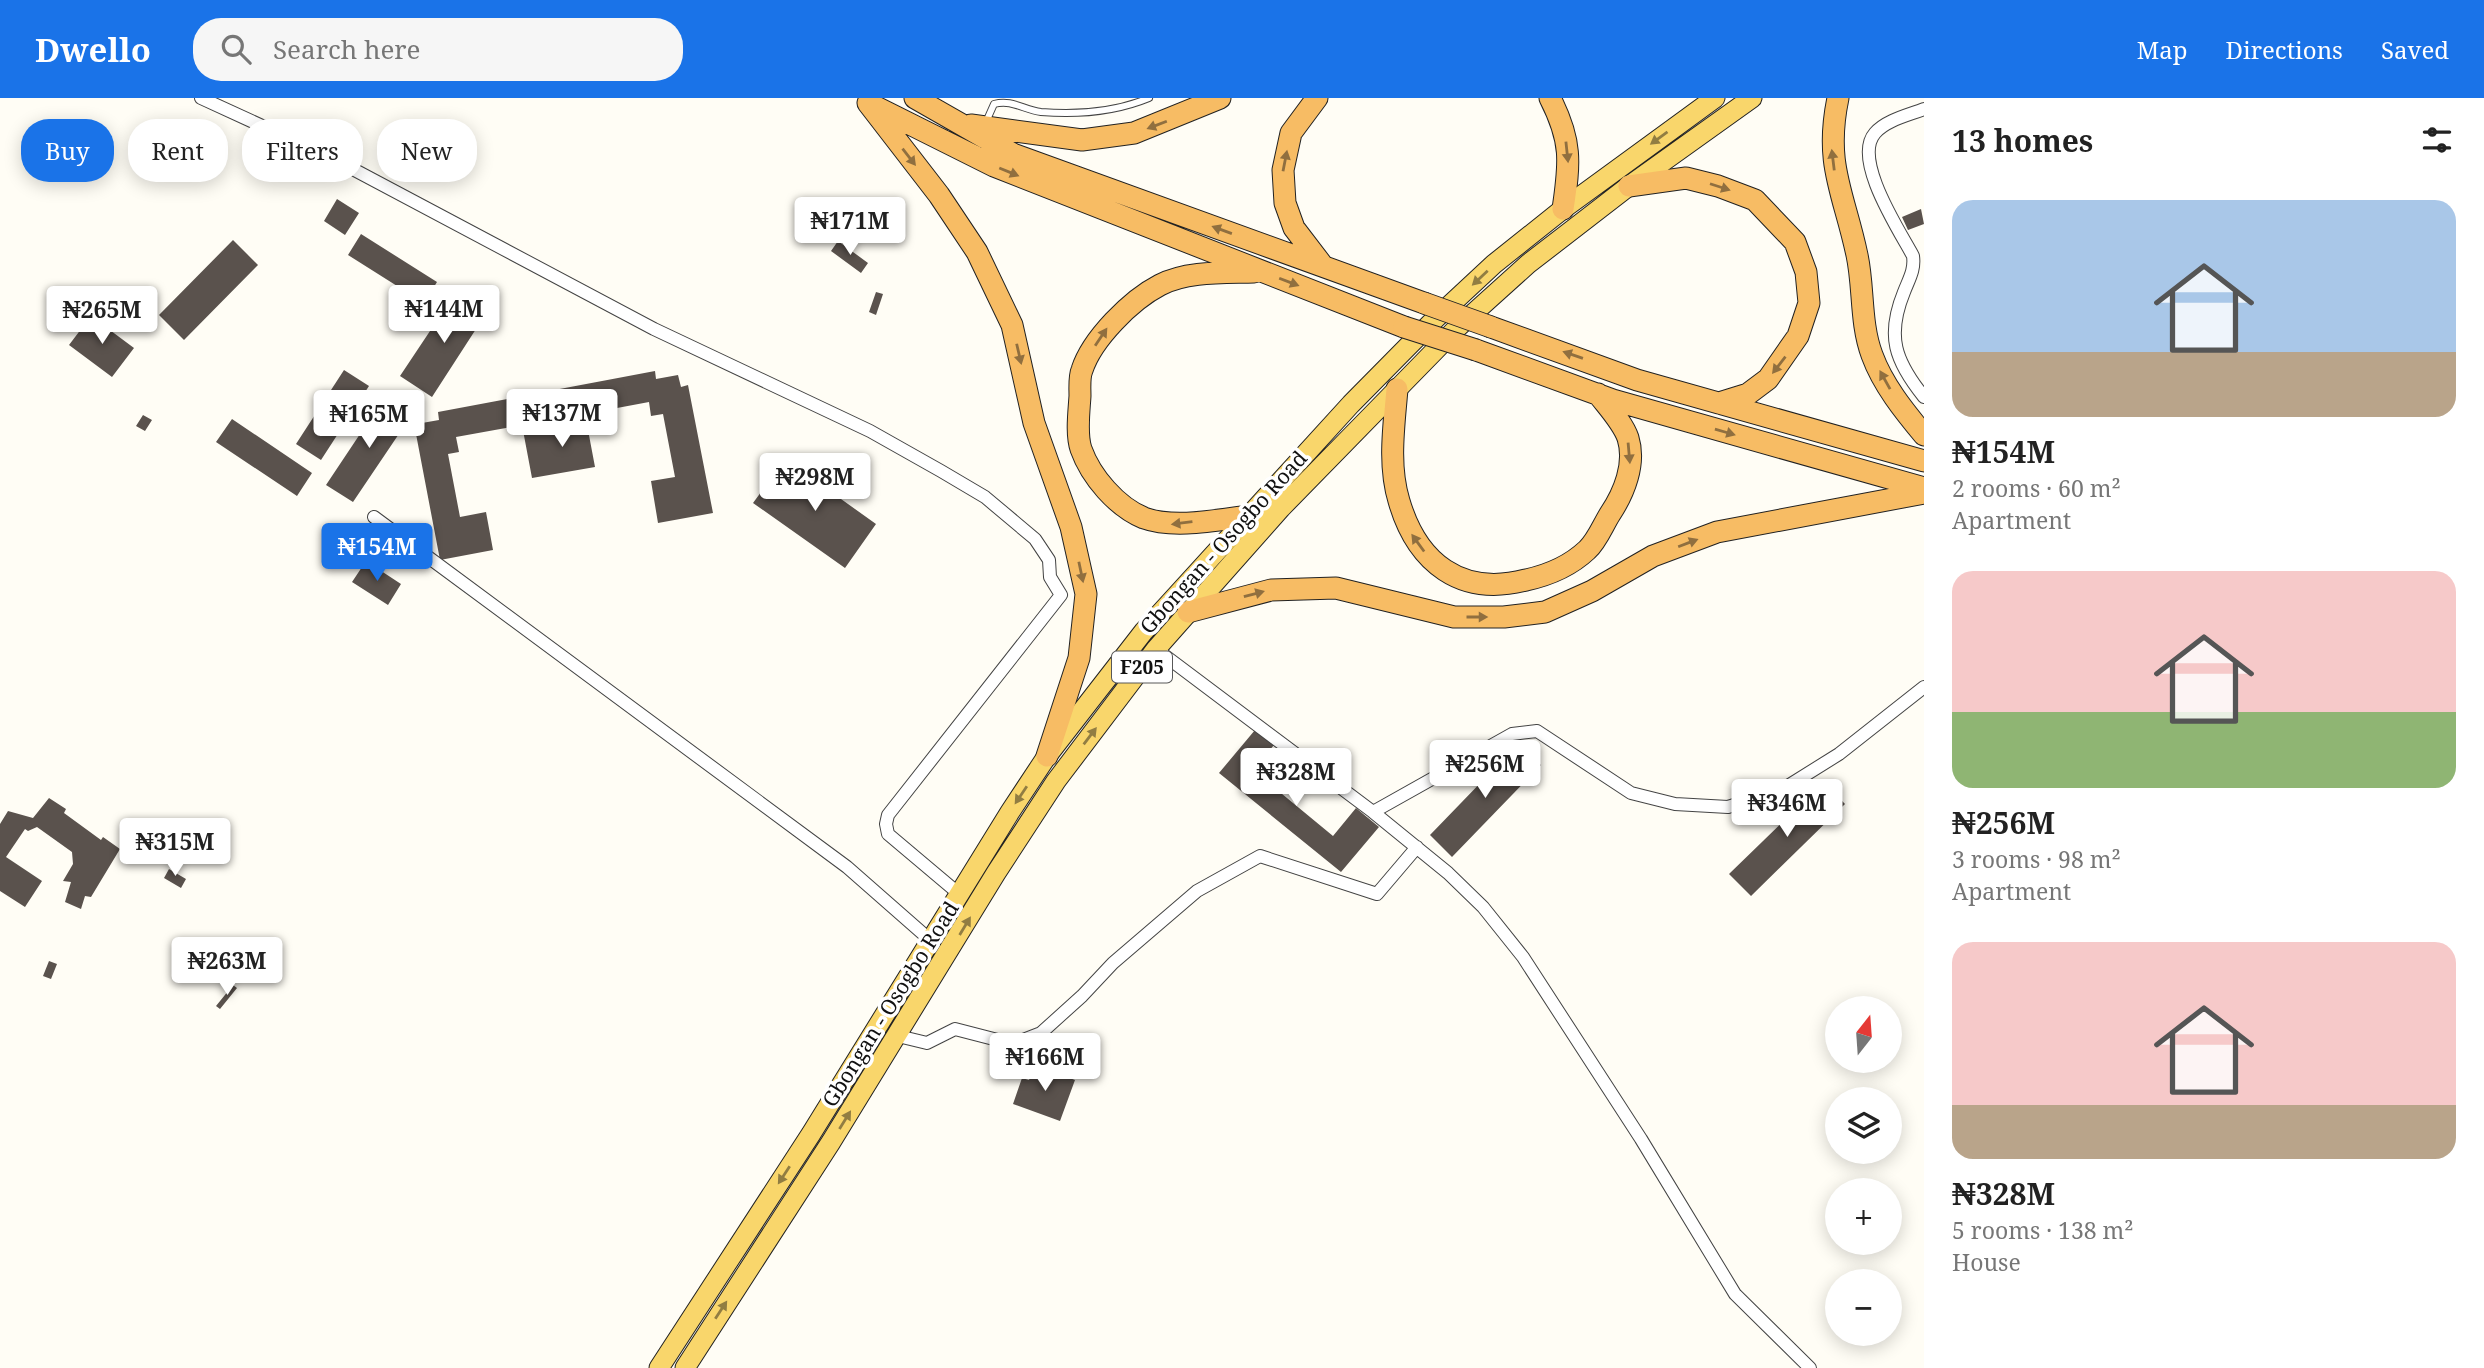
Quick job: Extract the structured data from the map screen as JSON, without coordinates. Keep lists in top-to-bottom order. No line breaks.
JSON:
{"streets":{"main road":["Gbongan - Osogbo Road","F205"]},"north":"top","page":{"header":"Dwello","search":"Search here","nav":["Map","Directions","Saved"],"heading":"13 homes","chip":["Buy","Rent","Filters","New"],"list":[{"name":"₦154M","note":"2 rooms · 60 m² · Apartment"},{"name":"₦256M","note":"3 rooms · 98 m² · Apartment"},{"name":"₦328M","note":"5 rooms · 138 m² · House"}],"price":["₦171M","₦144M","₦265M","₦137M","₦165M","₦298M","₦154M","₦256M","₦328M","₦346M","₦315M","₦263M","₦166M"],"map_buttons":["+","−"]}}
